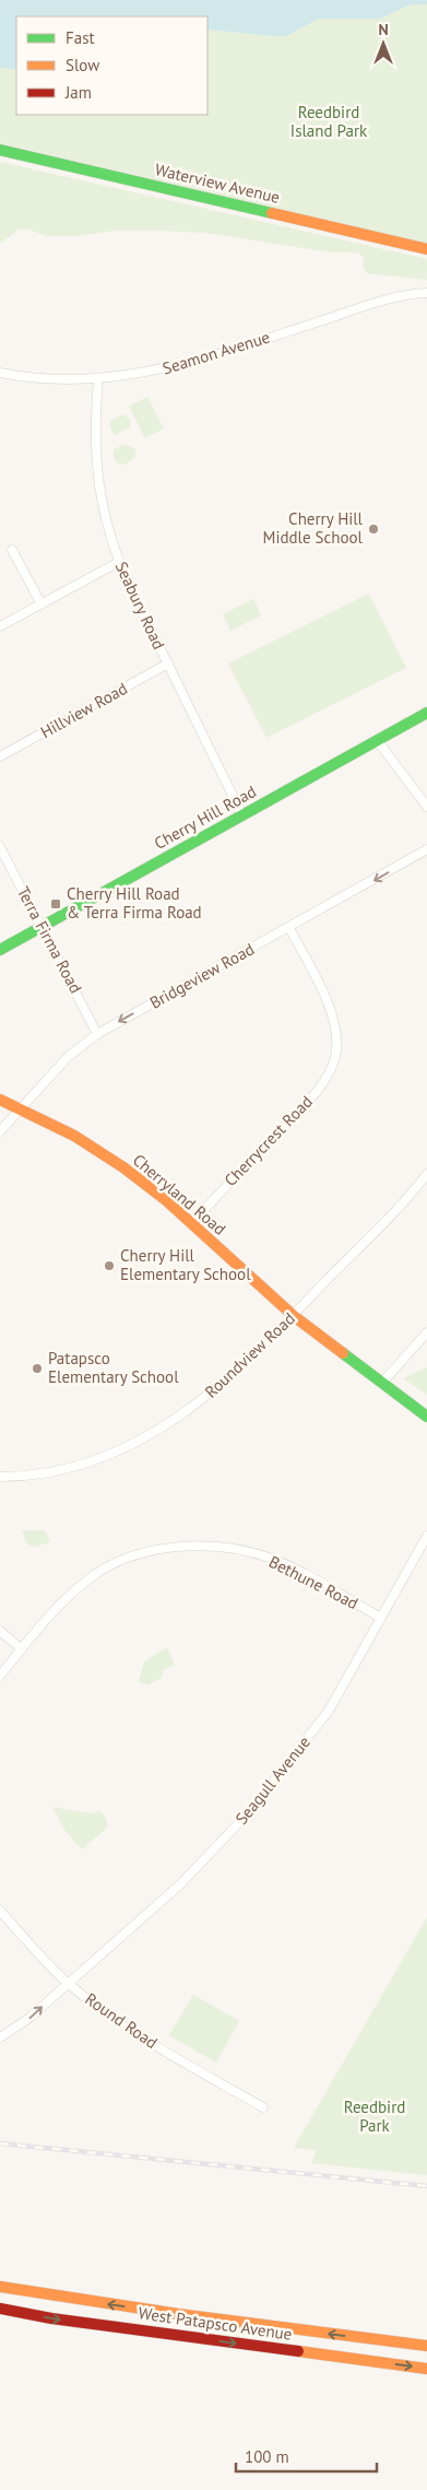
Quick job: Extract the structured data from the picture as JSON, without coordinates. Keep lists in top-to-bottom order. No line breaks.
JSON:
{"streets":{"main road":["Waterview Avenue","Cherry Hill Road","Cherryland Road","West Patapsco Avenue"],"street":["Seamon Avenue","Seabury Road","Hillview Road","Terra Firma Road","Bridgeview Road","Cherrycrest Road","Roundview Road","Bethune Road","Seagull Avenue","Round Road"]},"crossings":[["Seamon Avenue","Seabury Road"],["Seabury Road","Hillview Road"],["Seabury Road","Cherry Hill Road"],["Cherry Hill Road","Terra Firma Road"],["Terra Firma Road","Bridgeview Road"],["Bridgeview Road","Cherrycrest Road"],["Bridgeview Road","Cherryland Road"],["Cherrycrest Road","Cherryland Road"],["Cherryland Road","Roundview Road"],["Bethune Road","Seagull Avenue"],["Seagull Avenue","Round Road"]],"one_way":["Bridgeview Road"],"parks":["Reedbird Island Park","Reedbird Park"],"places":{"other":["Cherry Hill Middle School","Cherry Hill Elementary School","Patapsco Elementary School"],"transit":["Cherry Hill Road & Terra Firma Road"]},"legend":["Fast","Slow","Jam"],"scale_bar":"100 m","north":"top"}
